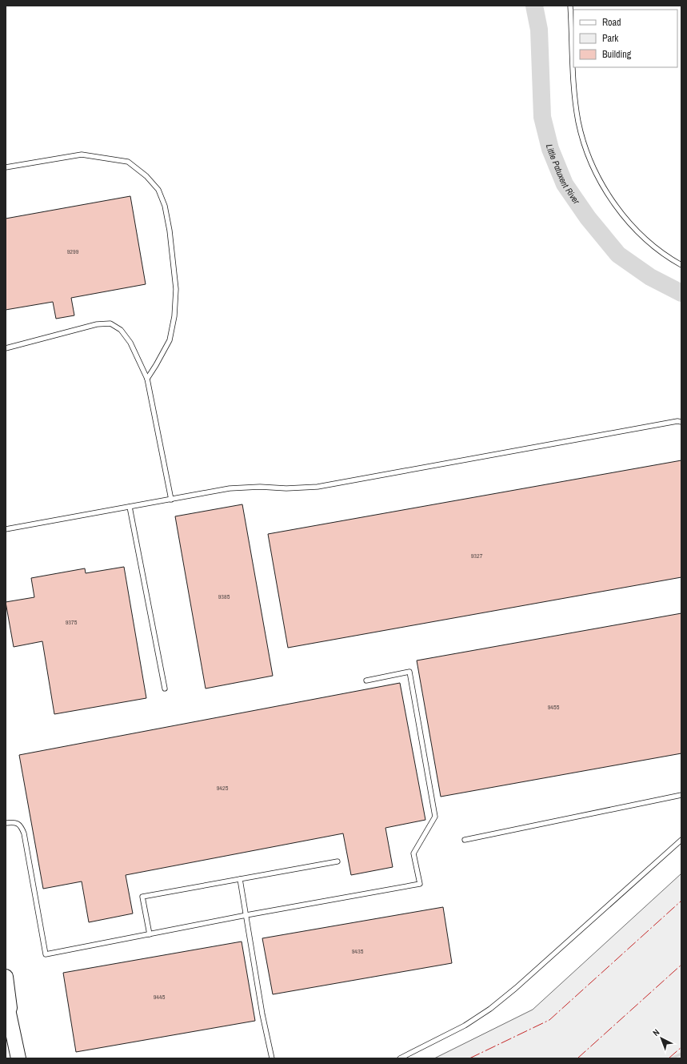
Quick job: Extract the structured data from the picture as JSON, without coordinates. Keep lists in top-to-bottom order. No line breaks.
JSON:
{"water":["Little Patuxent River"],"house_numbers":["9299","9327","9385","9375","9455","9425","9435","9445"],"legend":["Road","Park","Building"],"north":"top left"}
